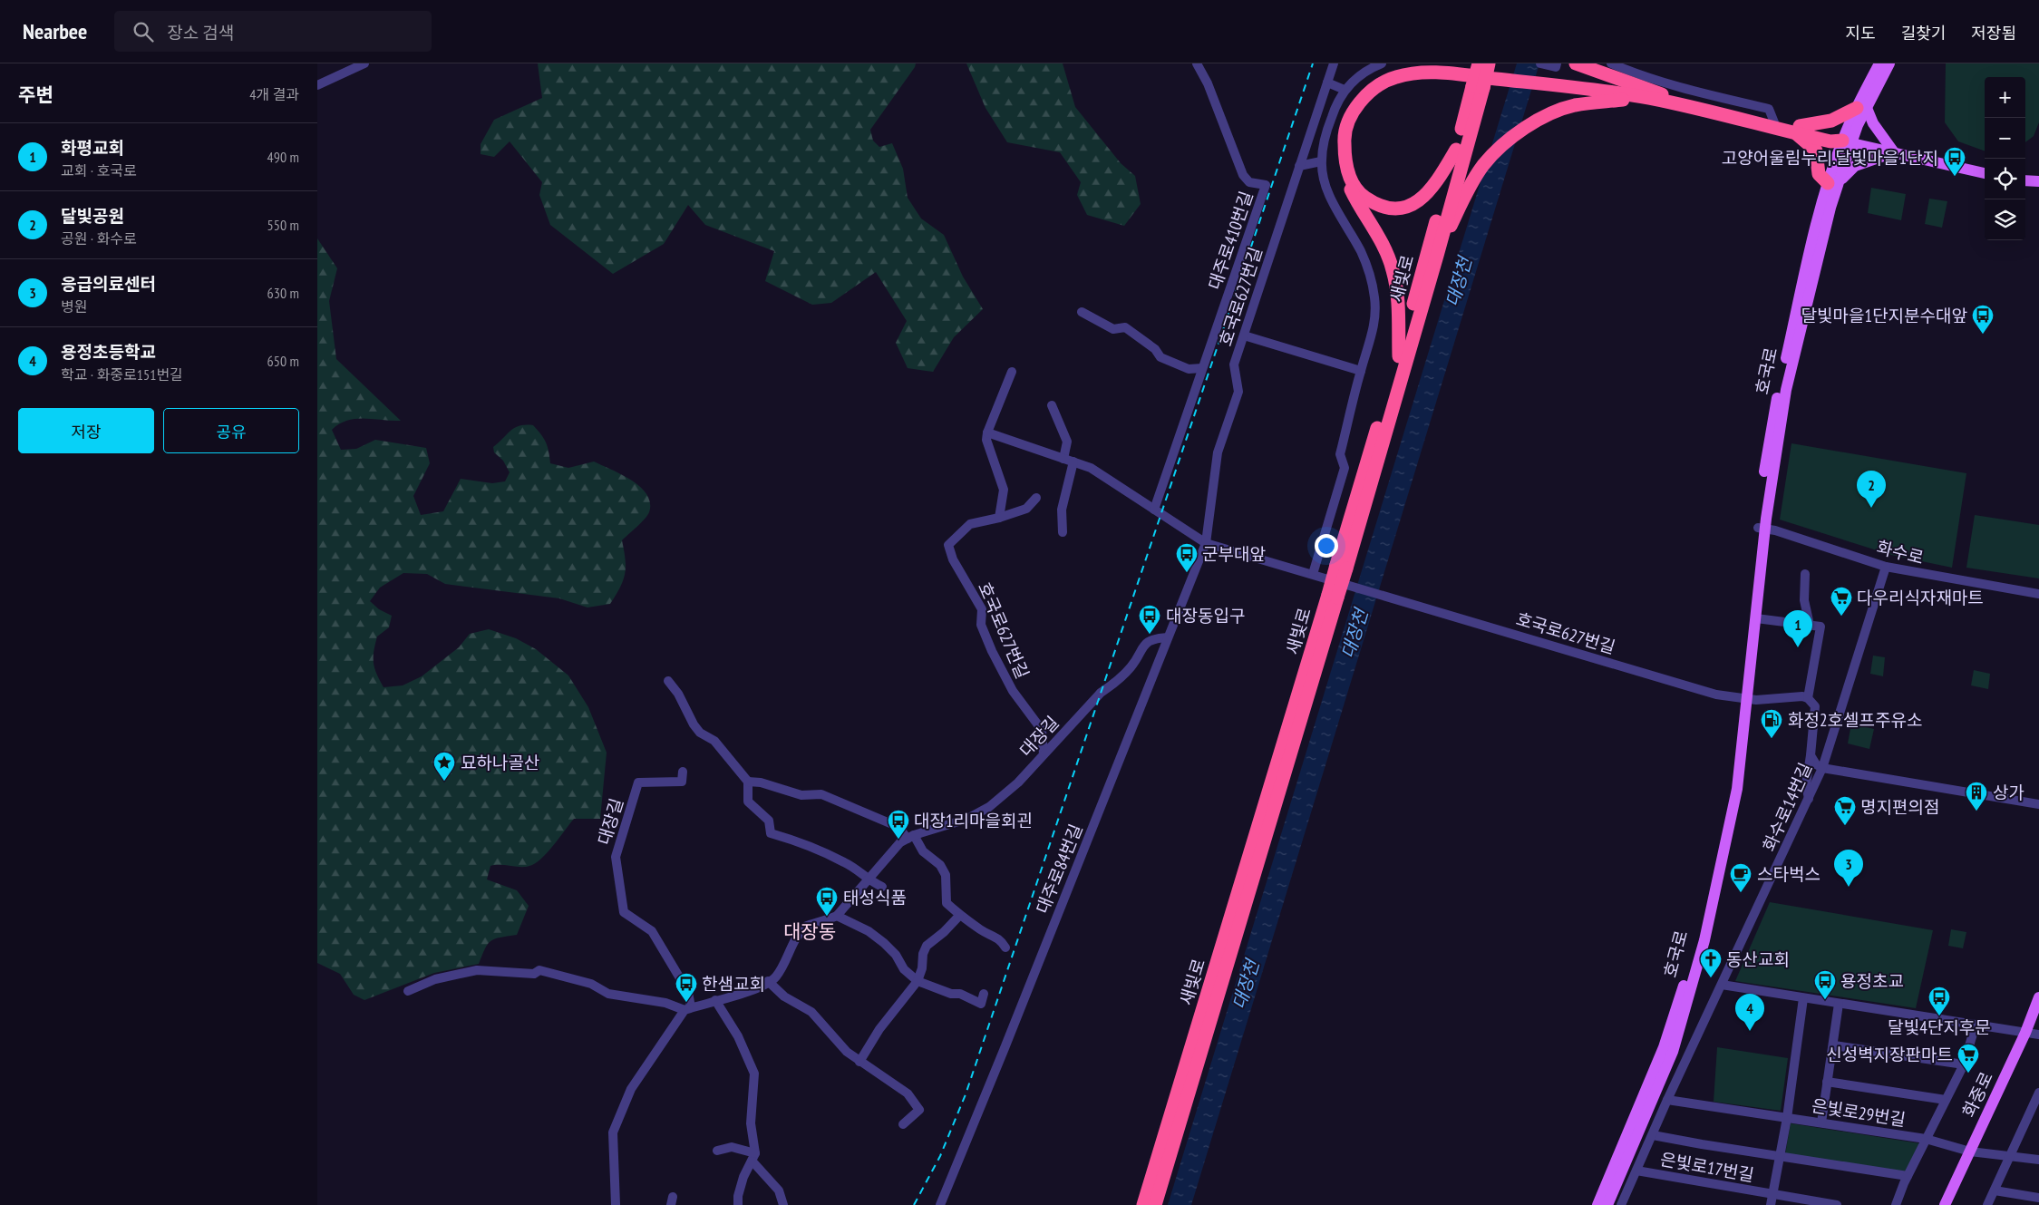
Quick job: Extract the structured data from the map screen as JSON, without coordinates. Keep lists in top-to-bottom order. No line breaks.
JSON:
{"streets":{"highway":["새빛로"],"main road":["호국로","화중로"],"street":["대주로410번길","호국로627번길","화수로","대장길","화수로14번길","대주로84번길","은빛로29번길","은빛로17번길"]},"crossings":[["호국로627번길","호국로"],["호국로627번길","대장길"],["호국로627번길","대주로84번길"],["호국로","화수로"],["화수로","화수로14번길"],["대장길","대주로84번길"],["화수로14번길","은빛로17번길"],["화중로","은빛로29번길"],["은빛로29번길","은빛로17번길"]],"districts":["대장동"],"water":["대장천"],"places":{"bus stop":["고양어울림누리.달빛마을1단지","달빛마을1단지분수대앞","군부대앞","대장동입구","대장1리마을회괸","태성식품","용정초교","한샘교회","달빛4단지후문"],"supermarket":["다우리식자재마트","명지편의점","신성벽지장판마트"],"fuel station":["화정2호셀프주유소"],"place":["묘하나골산"],"building":["상가"],"cafe":["스타벅스"],"church":["동산교회"]},"page":{"header":"Nearbee","search":"장소 검색","nav":["지도","길찾기","저장됨"],"heading":["주변","4개 결과"],"map_buttons":["+","−"],"list":[{"mark":"1","name":"화평교회","note":"교회 · 호국로","value":"490 m"},{"mark":"2","name":"달빛공원","note":"공원 · 화수로","value":"550 m"},{"mark":"3","name":"응급의료센터","note":"병원","value":"630 m"},{"mark":"4","name":"용정초등학교","note":"학교 · 화중로151번길","value":"650 m"}],"buttons":["저장","공유"],"pins":["2","1","3","4"]}}
